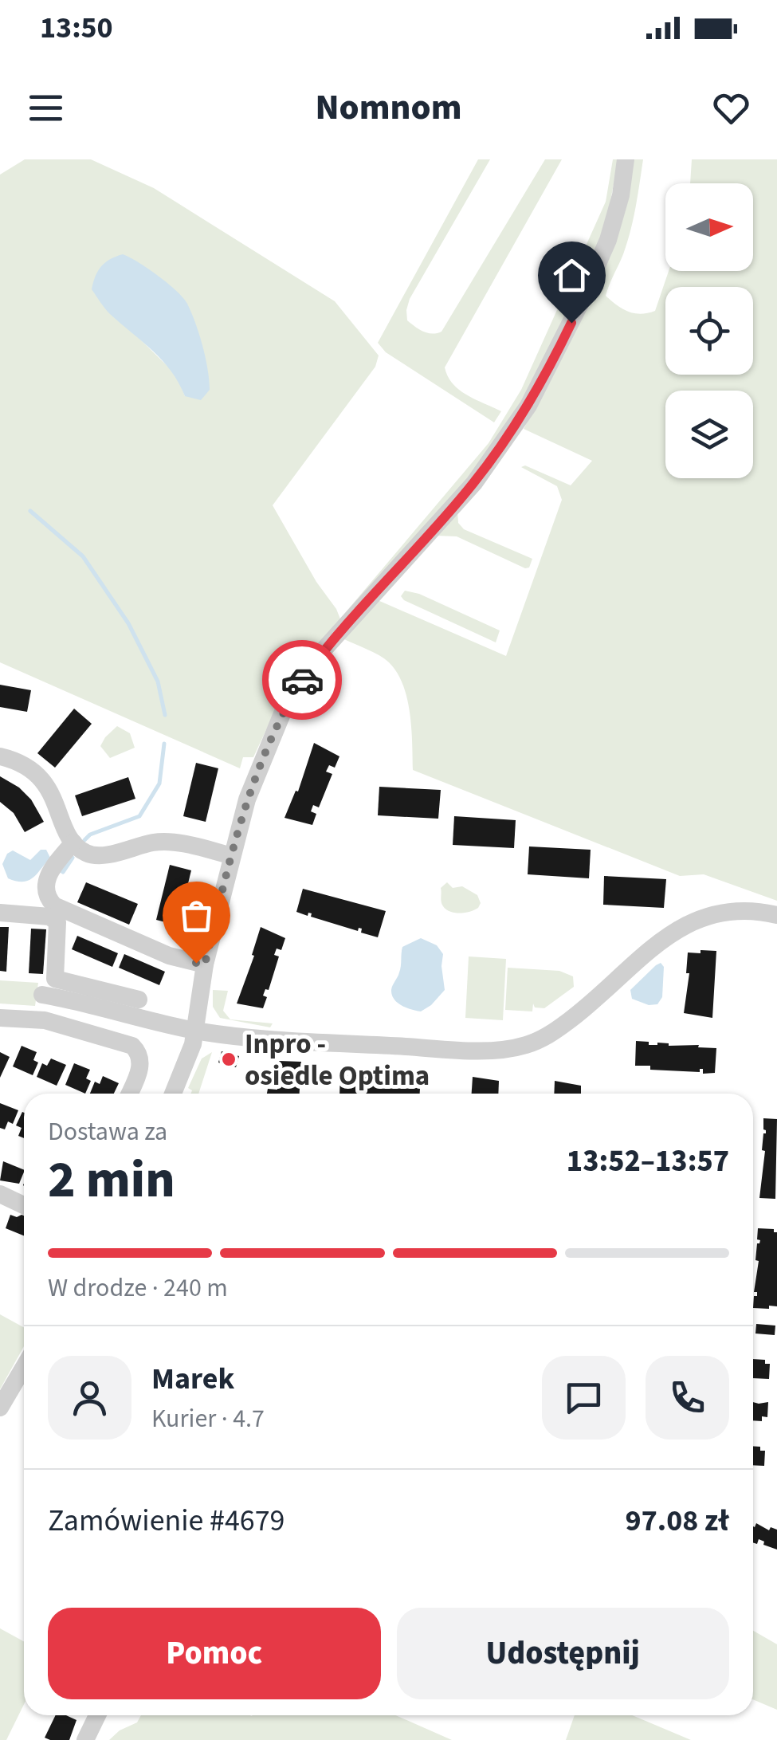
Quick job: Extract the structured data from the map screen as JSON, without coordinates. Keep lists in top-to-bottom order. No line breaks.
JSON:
{"places":["Inpro - osiedle Optima"],"north":"right","page":{"status":"13:50","header":"Nomnom","heading":["2 min","Dostawa za","13:52–13:57"],"panel":["Marek","Kurier · 4.7","Zamówienie #4679","97.08 zł"],"bar":"W drodze · 240 m","buttons":["Pomoc","Udostępnij"]}}
